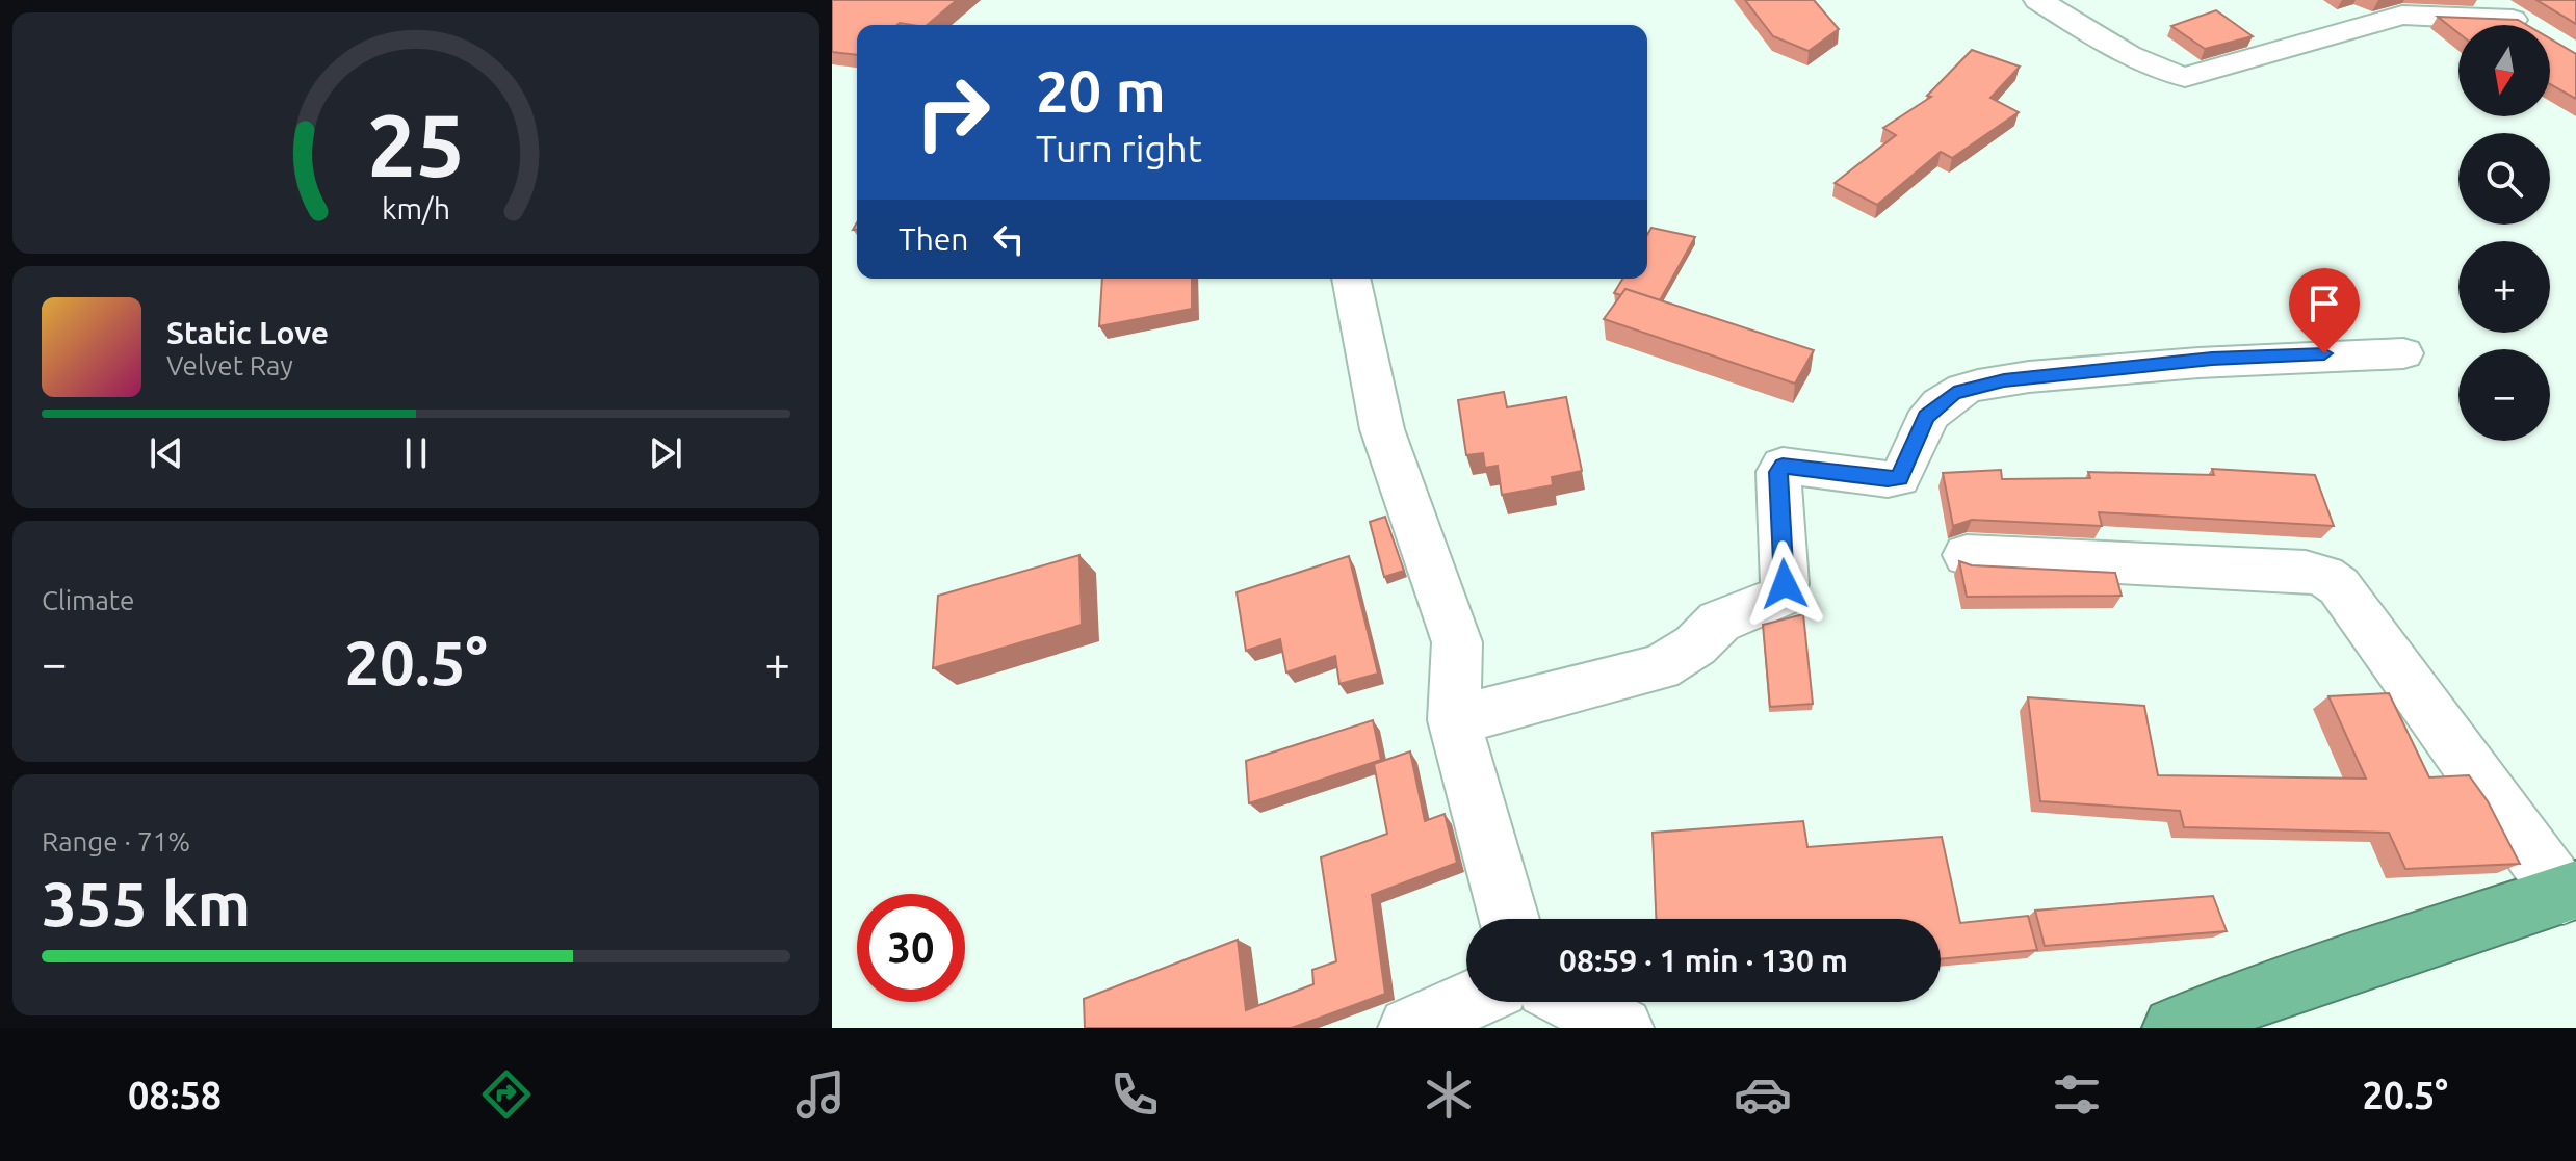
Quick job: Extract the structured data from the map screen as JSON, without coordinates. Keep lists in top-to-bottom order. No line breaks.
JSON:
{"north":"bottom","page":{"map_buttons":["+","−"],"turn":["20 m","Turn right"],"then":"Then","song":["Static Love","Velvet Ray"],"tile":["Climate",["Range · 71%","355 km"]],"heat":["−","20.5°","+"],"limit":"30","trip":"08:59 · 1 min · 130 m","tabs":["08:58","20.5°"],"gauge":["25","km/h"]}}
